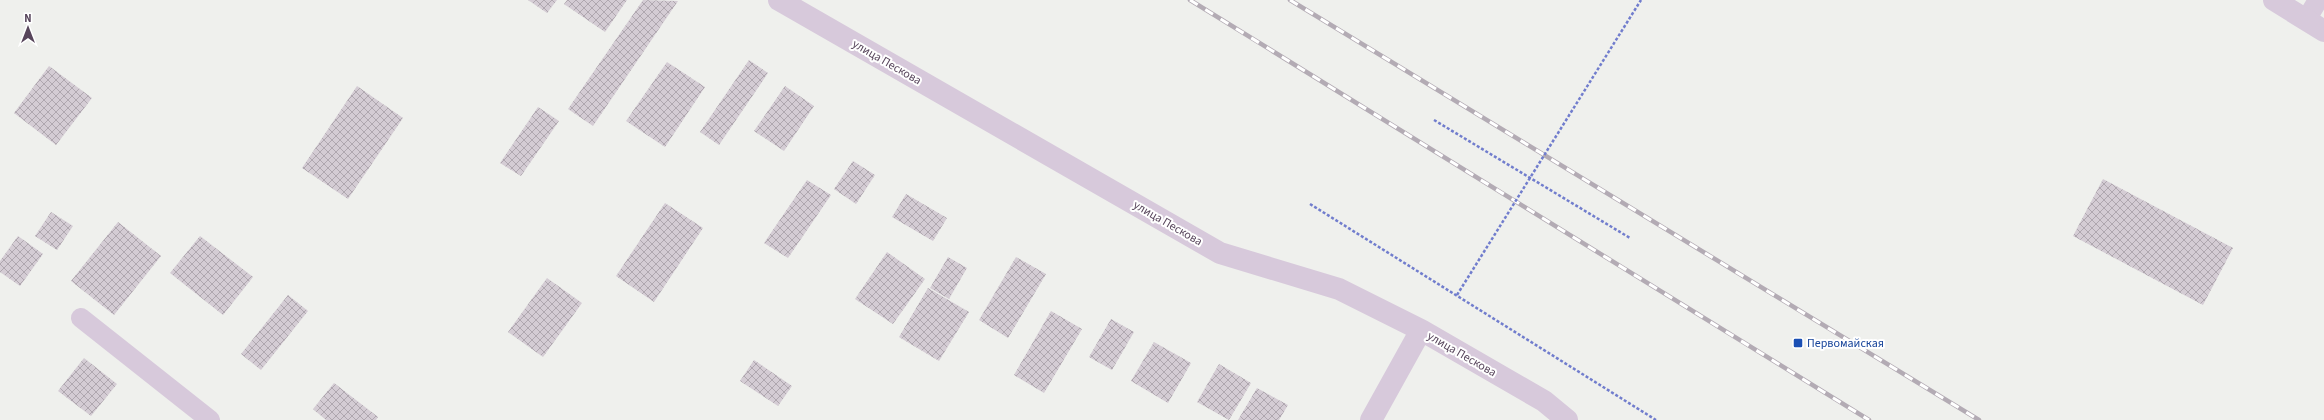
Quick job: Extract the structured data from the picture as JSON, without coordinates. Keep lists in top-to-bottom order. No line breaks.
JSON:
{"streets":{"street":["улица Пескова"]},"places":{"transit":["Первомайская"]},"north":"top"}
